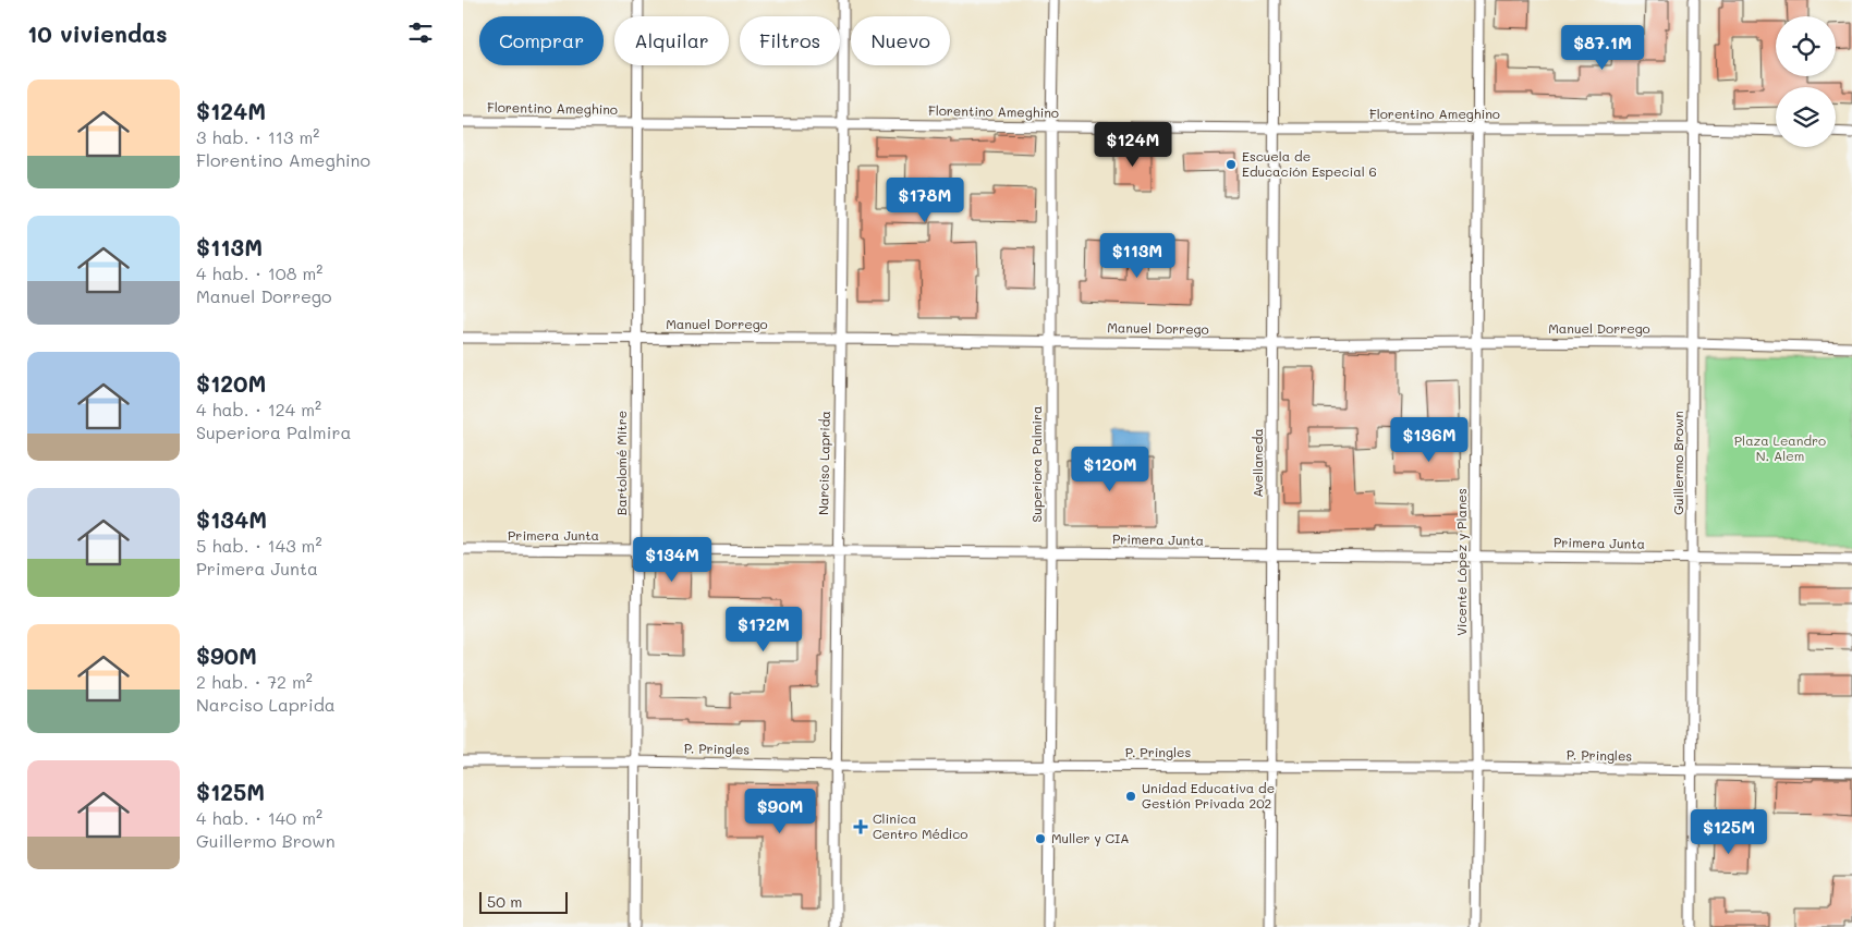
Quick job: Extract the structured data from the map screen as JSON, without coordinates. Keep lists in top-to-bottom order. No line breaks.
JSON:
{"streets":{"street":["Florentino Ameghino","Manuel Dorrego","Bartolomé Mitre","Narciso Laprida","Avellaneda","Guillermo Brown","Superiora Palmira","Primera Junta","Vicente López y Planes","P. Pringles"]},"crossings":[["Florentino Ameghino","Bartolomé Mitre"],["Florentino Ameghino","Narciso Laprida"],["Florentino Ameghino","Avellaneda"],["Florentino Ameghino","Guillermo Brown"],["Florentino Ameghino","Superiora Palmira"],["Florentino Ameghino","Vicente López y Planes"],["Manuel Dorrego","Bartolomé Mitre"],["Manuel Dorrego","Narciso Laprida"],["Manuel Dorrego","Avellaneda"],["Manuel Dorrego","Guillermo Brown"],["Manuel Dorrego","Superiora Palmira"],["Manuel Dorrego","Vicente López y Planes"],["Bartolomé Mitre","Primera Junta"],["Bartolomé Mitre","P. Pringles"],["Narciso Laprida","Primera Junta"],["Narciso Laprida","P. Pringles"],["Avellaneda","Primera Junta"],["Avellaneda","P. Pringles"],["Guillermo Brown","Primera Junta"],["Guillermo Brown","P. Pringles"],["Superiora Palmira","Primera Junta"],["Superiora Palmira","P. Pringles"],["Primera Junta","Vicente López y Planes"],["Vicente López y Planes","P. Pringles"]],"parks":["Plaza Leandro N. Alem"],"places":{"other":["Escuela de Educación Especial 6","Unidad Educativa de Gestión Privada 202","Muller y CIA"],"health":["Clinica Centro Médico"]},"scale_bar":"50 m","page":{"heading":"10 viviendas","chip":["Comprar","Alquilar","Filtros","Nuevo"],"price":["$87.1M","$124M","$178M","$113M","$136M","$120M","$134M","$172M","$90M","$125M"],"list":[{"name":"$124M","note":"3 hab. · 113 m² · Florentino Ameghino"},{"name":"$113M","note":"4 hab. · 108 m² · Manuel Dorrego"},{"name":"$120M","note":"4 hab. · 124 m² · Superiora Palmira"},{"name":"$134M","note":"5 hab. · 143 m² · Primera Junta"},{"name":"$90M","note":"2 hab. · 72 m² · Narciso Laprida"},{"name":"$125M","note":"4 hab. · 140 m² · Guillermo Brown"}],"scale":"50 m"}}
